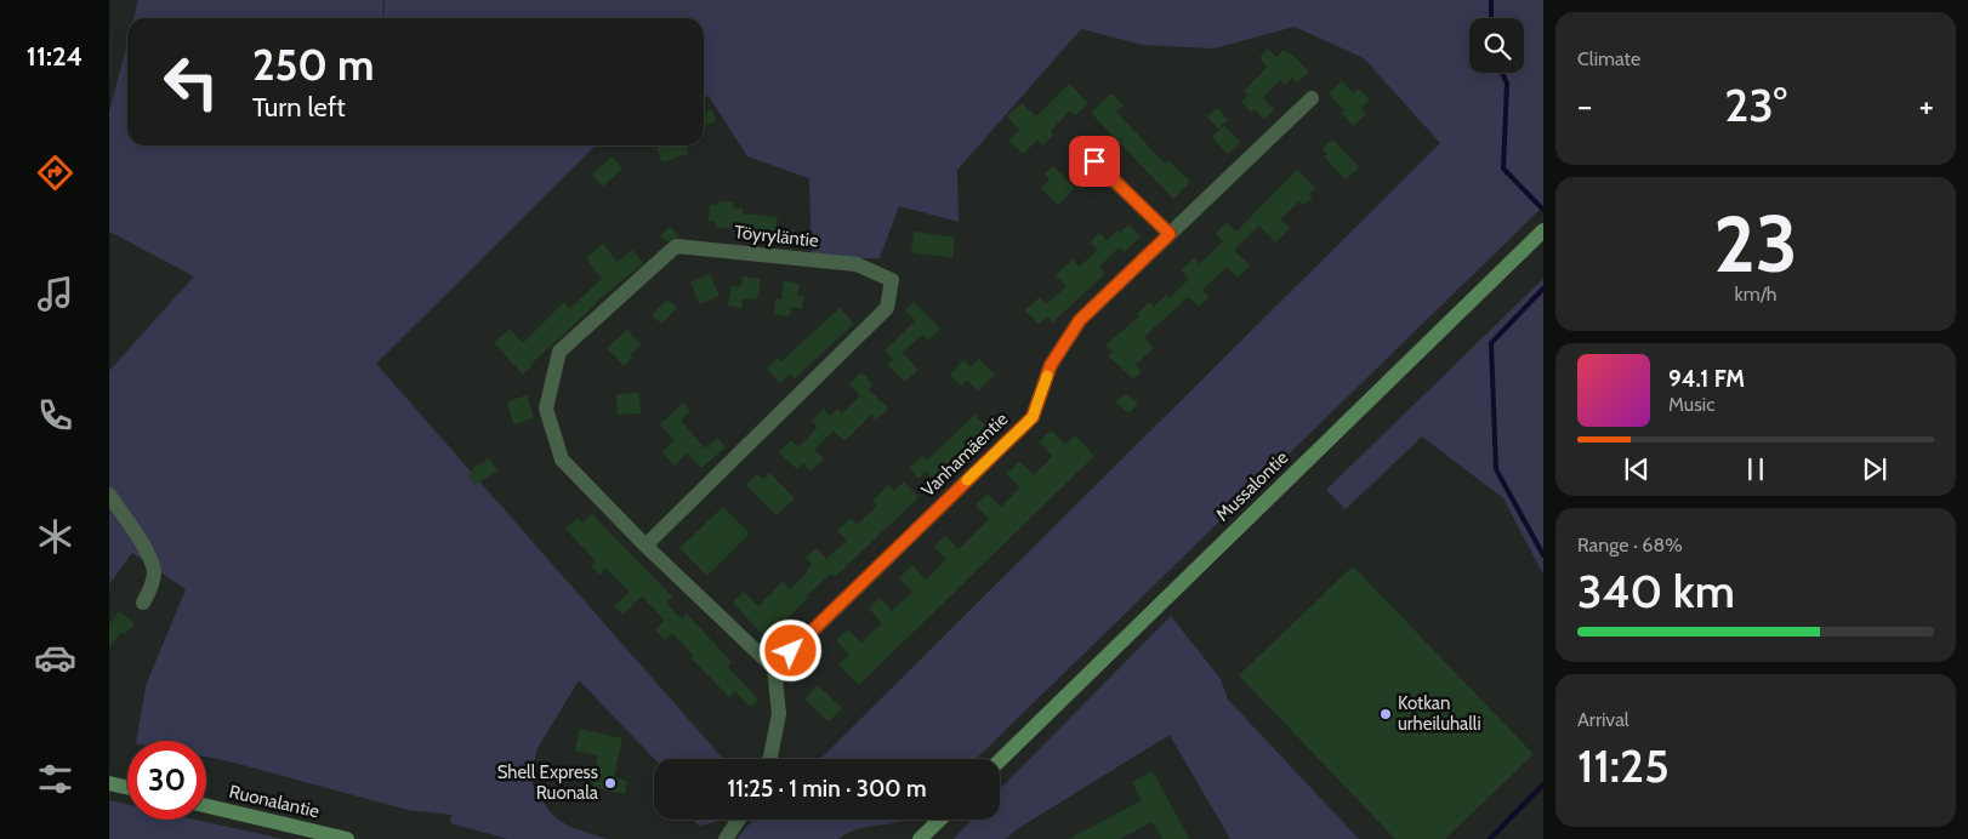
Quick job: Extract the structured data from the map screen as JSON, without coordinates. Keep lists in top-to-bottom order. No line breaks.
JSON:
{"streets":{"main road":["Mussalontie","Ruonalantie"],"street":["Töyryläntie","Vanhamäentie"]},"crossings":[["Töyryläntie","Vanhamäentie"]],"places":["Kotkan urheiluhalli","Shell Express Ruonala"],"page":{"tabs":"11:24","tile":["Climate",["23","km/h"],["Range · 68%","340 km"],["Arrival","11:25"]],"turn":["250 m","Turn left"],"heat":["−","23°","+"],"song":["94.1 FM","Music"],"limit":"30","trip":"11:25 · 1 min · 300 m"}}
